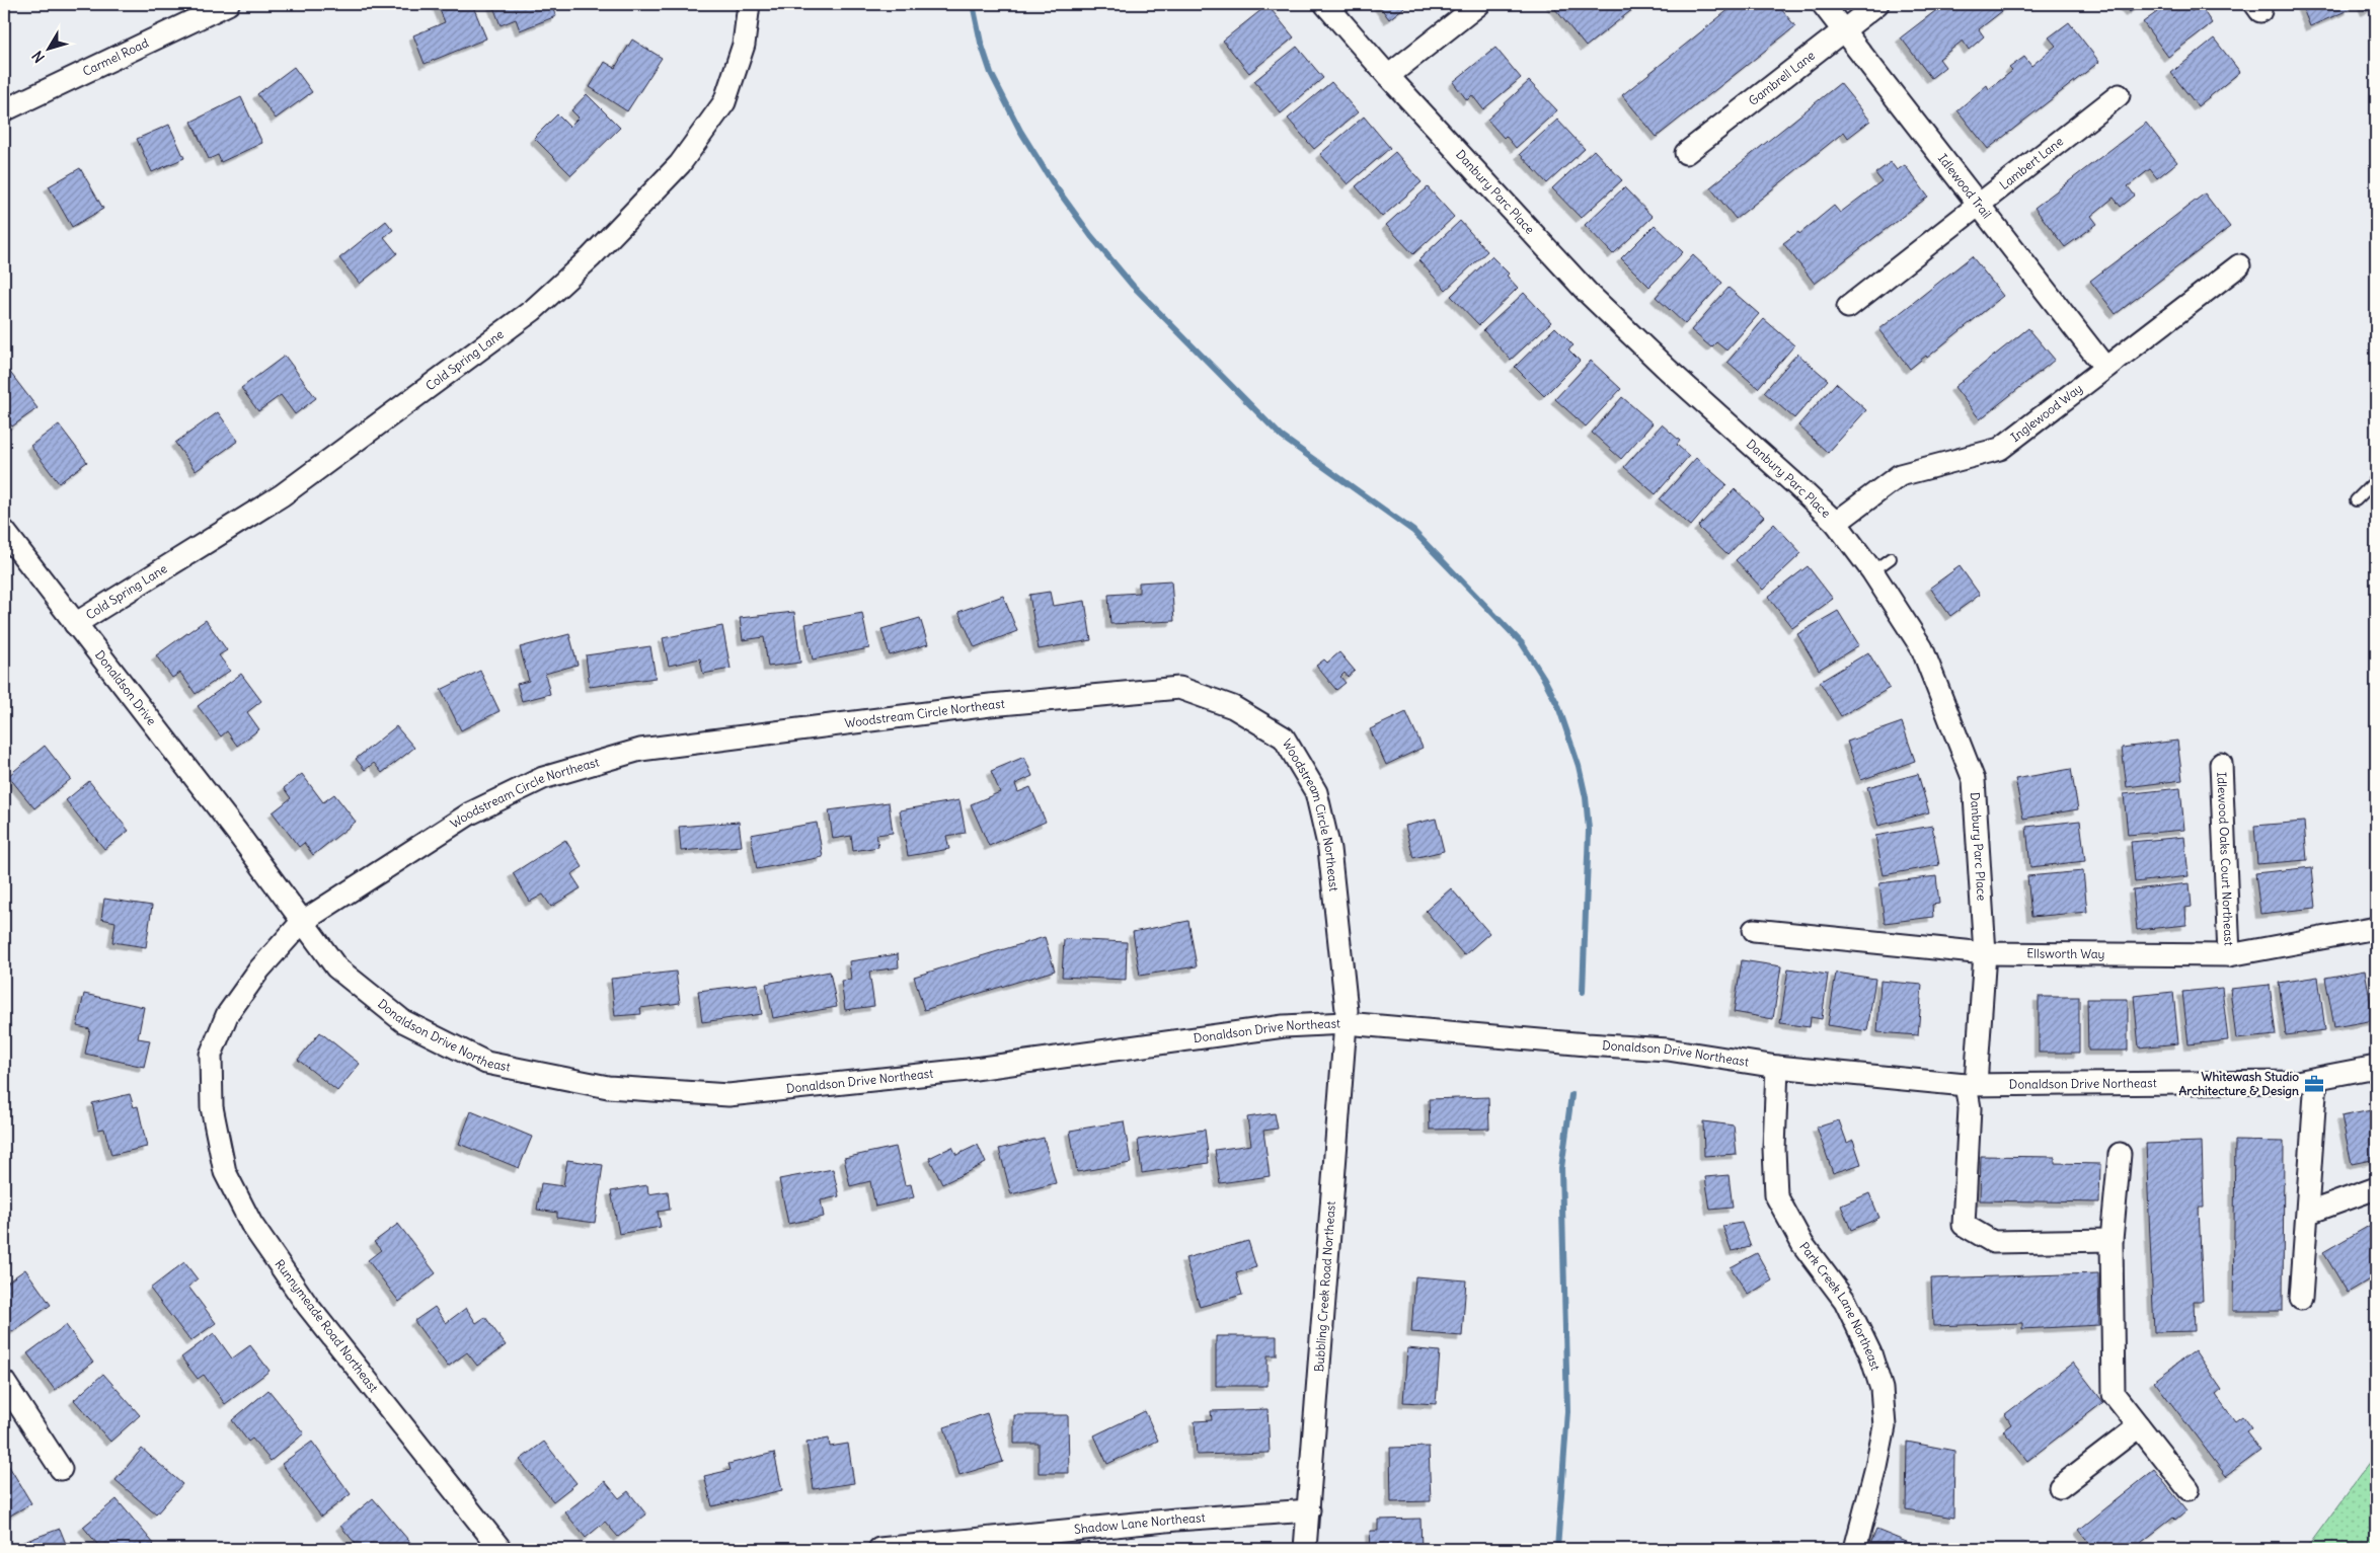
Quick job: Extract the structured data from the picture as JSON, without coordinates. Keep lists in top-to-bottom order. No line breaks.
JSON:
{"streets":{"street":["Carmel Road","Gambrell Lane","Lambert Lane","Idlewood Trail","Danbury Parc Place","Cold Spring Lane","Inglewood Way","Donaldson Drive","Woodstream Circle Northeast","Idlewood Oaks Court Northeast","Ellsworth Way","Donaldson Drive Northeast","Bubbling Creek Road Northeast","Park Creek Lane Northeast","Runnymeade Road Northeast","Shadow Lane Northeast"]},"crossings":[["Gambrell Lane","Idlewood Trail"],["Lambert Lane","Idlewood Trail"],["Idlewood Trail","Inglewood Way"],["Danbury Parc Place","Inglewood Way"],["Danbury Parc Place","Ellsworth Way"],["Danbury Parc Place","Donaldson Drive Northeast"],["Cold Spring Lane","Donaldson Drive"],["Donaldson Drive","Donaldson Drive Northeast"],["Woodstream Circle Northeast","Donaldson Drive Northeast"],["Woodstream Circle Northeast","Bubbling Creek Road Northeast"],["Woodstream Circle Northeast","Runnymeade Road Northeast"],["Idlewood Oaks Court Northeast","Ellsworth Way"],["Donaldson Drive Northeast","Bubbling Creek Road Northeast"],["Donaldson Drive Northeast","Park Creek Lane Northeast"],["Donaldson Drive Northeast","Runnymeade Road Northeast"],["Bubbling Creek Road Northeast","Shadow Lane Northeast"]],"places":{"office":["Whitewash Studio Architecture & Design"]},"north":"bottom left"}
